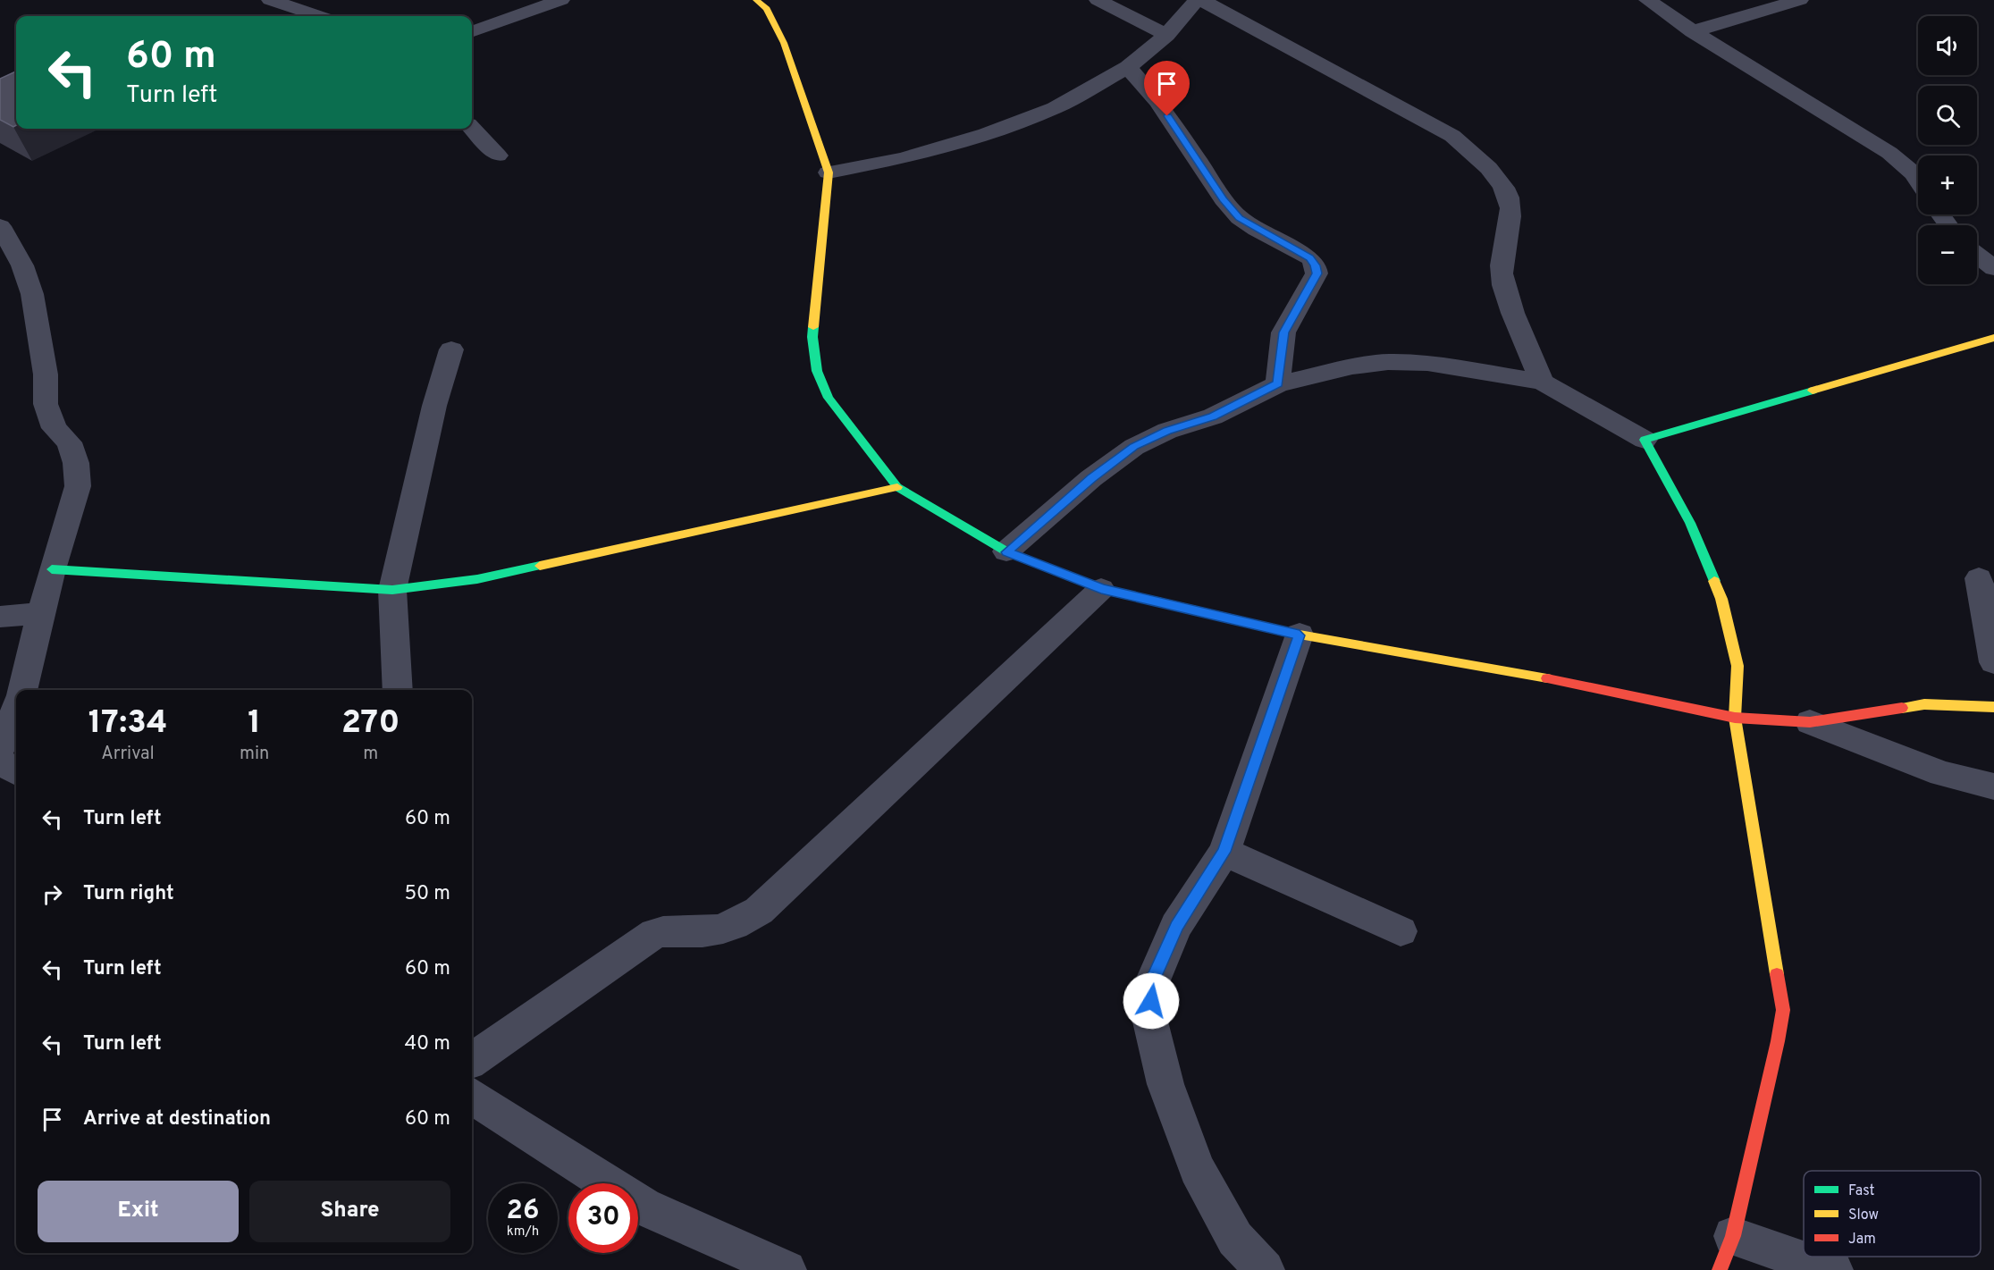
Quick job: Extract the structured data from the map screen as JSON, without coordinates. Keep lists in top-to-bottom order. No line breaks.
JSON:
{"legend":["Fast","Slow","Jam"],"page":{"map_buttons":["+","−"],"turn":["60 m","Turn left"],"eta":["17:34","Arrival","1","min","270","m"],"list":[{"name":"Turn left","value":"60 m"},{"name":"Turn right","value":"50 m"},{"name":"Turn left","value":"60 m"},{"name":"Turn left","value":"40 m"},{"name":"Arrive at destination","value":"60 m"}],"buttons":["Exit","Share"],"speed":"26 km/h","limit":"30"}}
